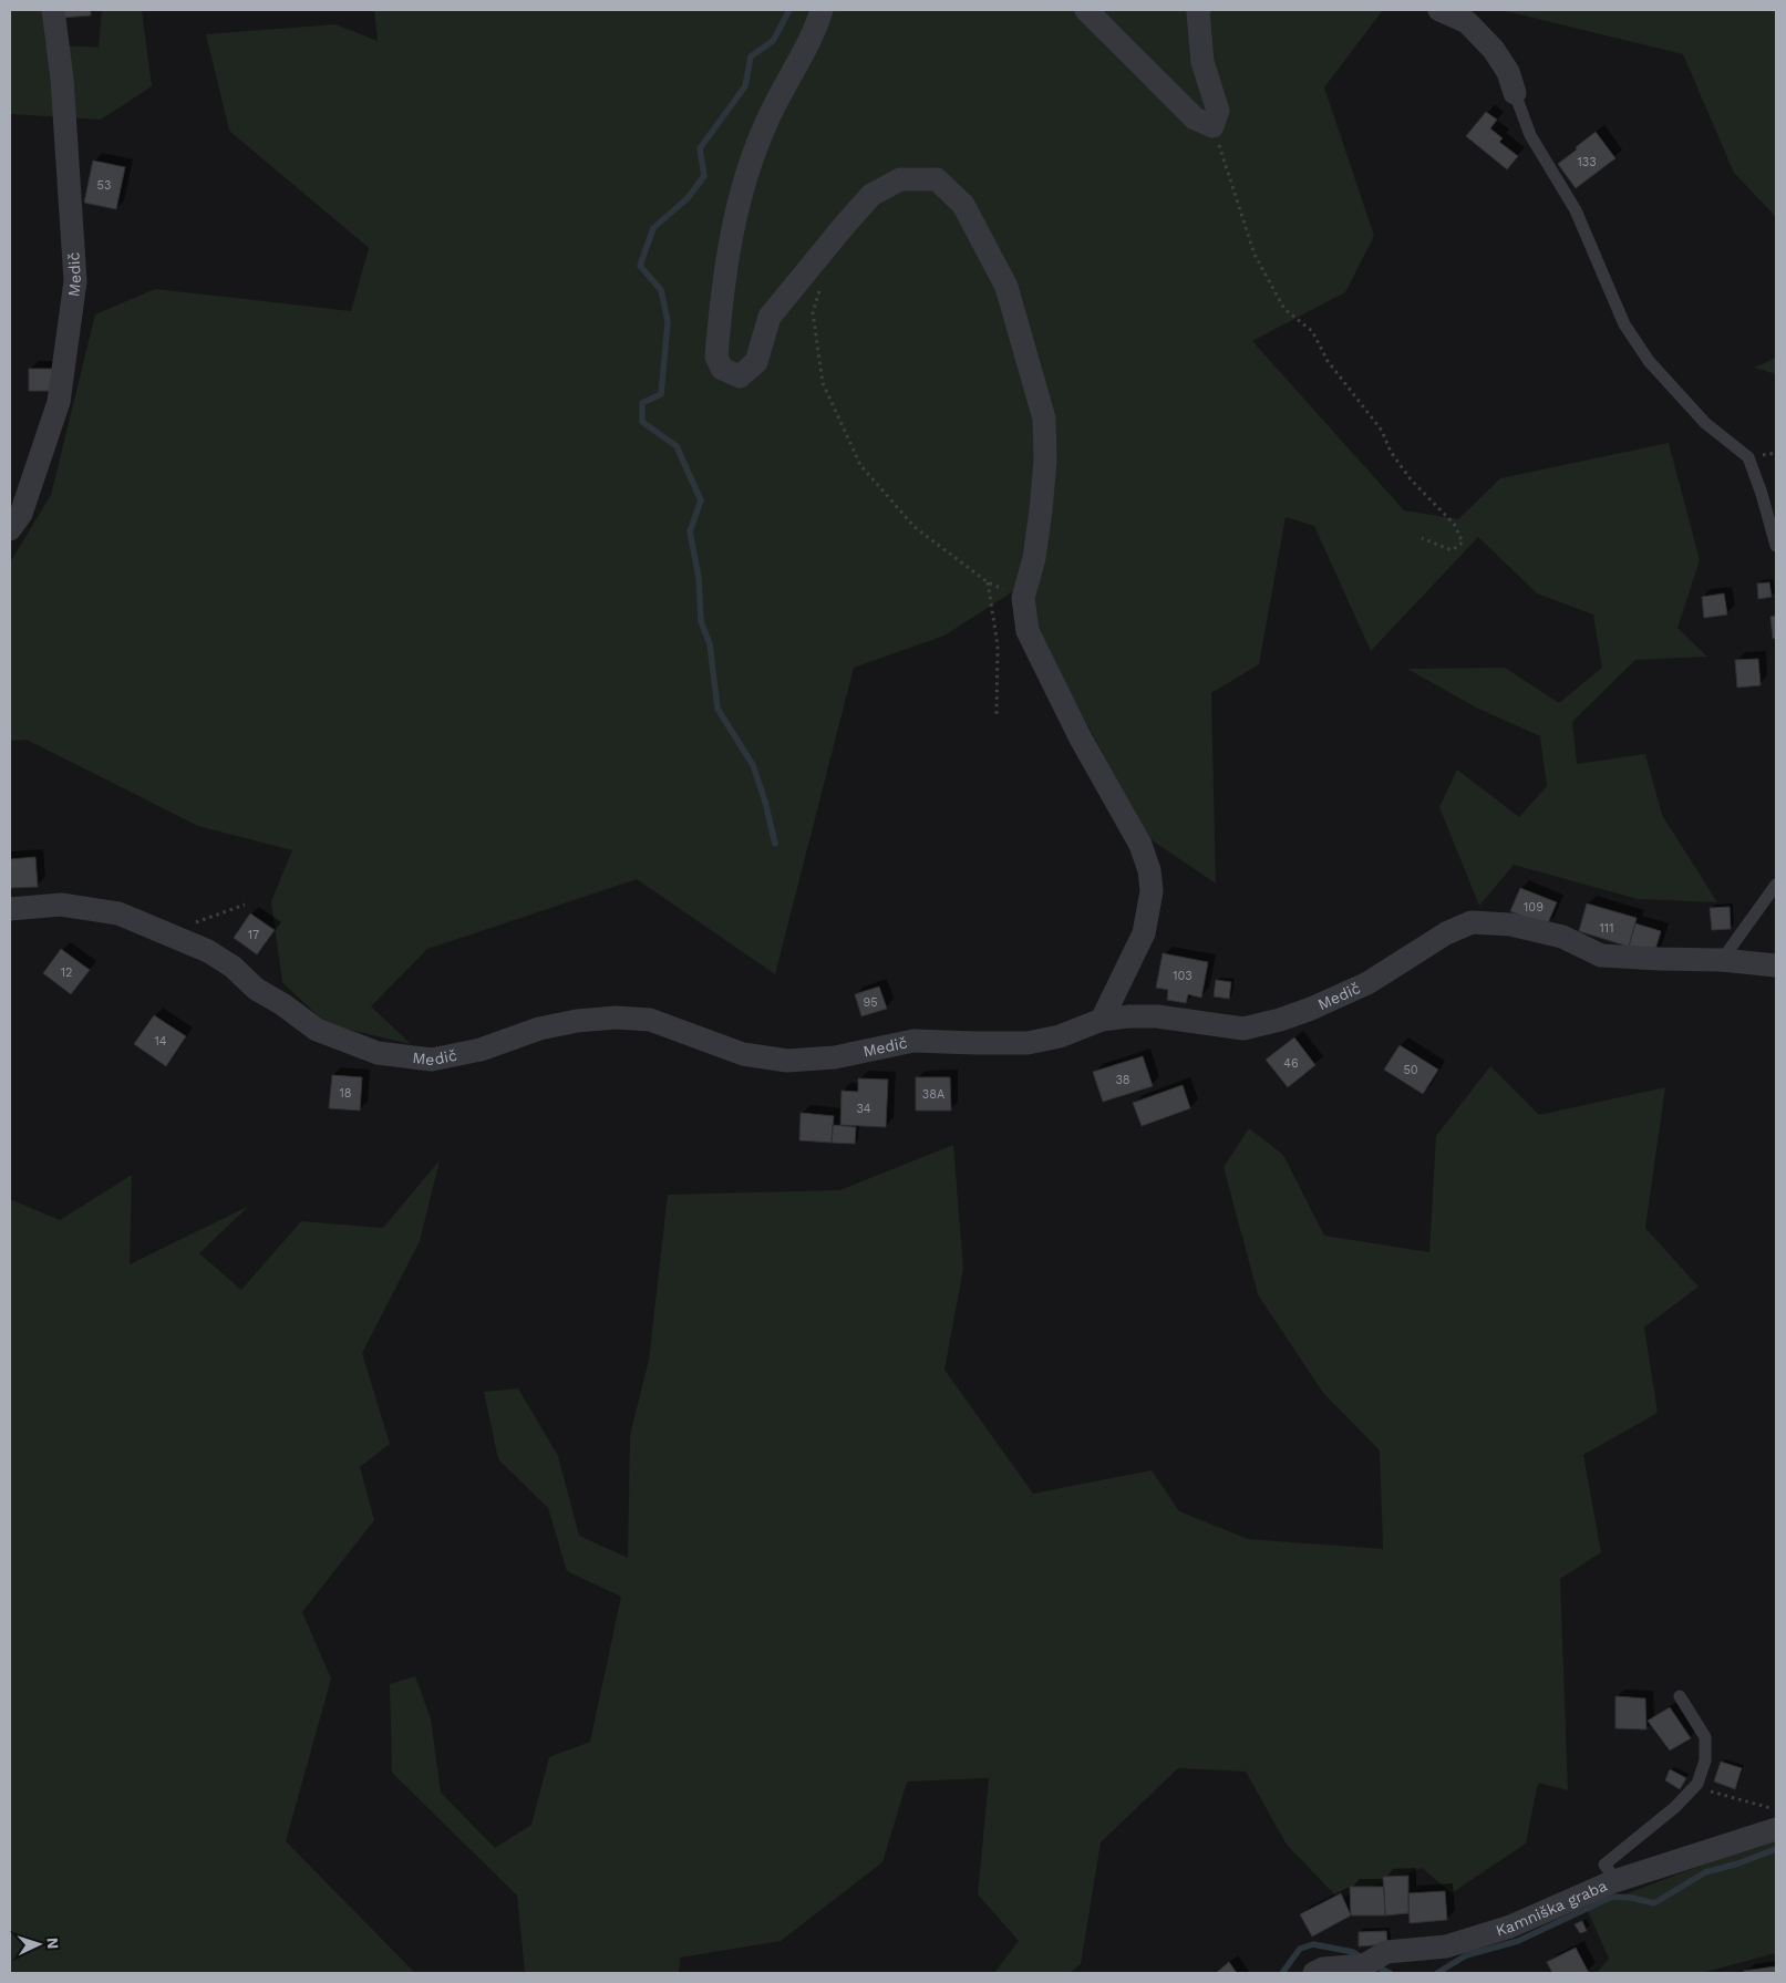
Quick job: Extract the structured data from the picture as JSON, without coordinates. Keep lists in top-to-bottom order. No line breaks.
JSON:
{"streets":{"street":["Medič","Kamniška graba"]},"house_numbers":["133","53","109","111","17","12","103","95","14","46","50","38","18","38A","34"],"north":"right"}
